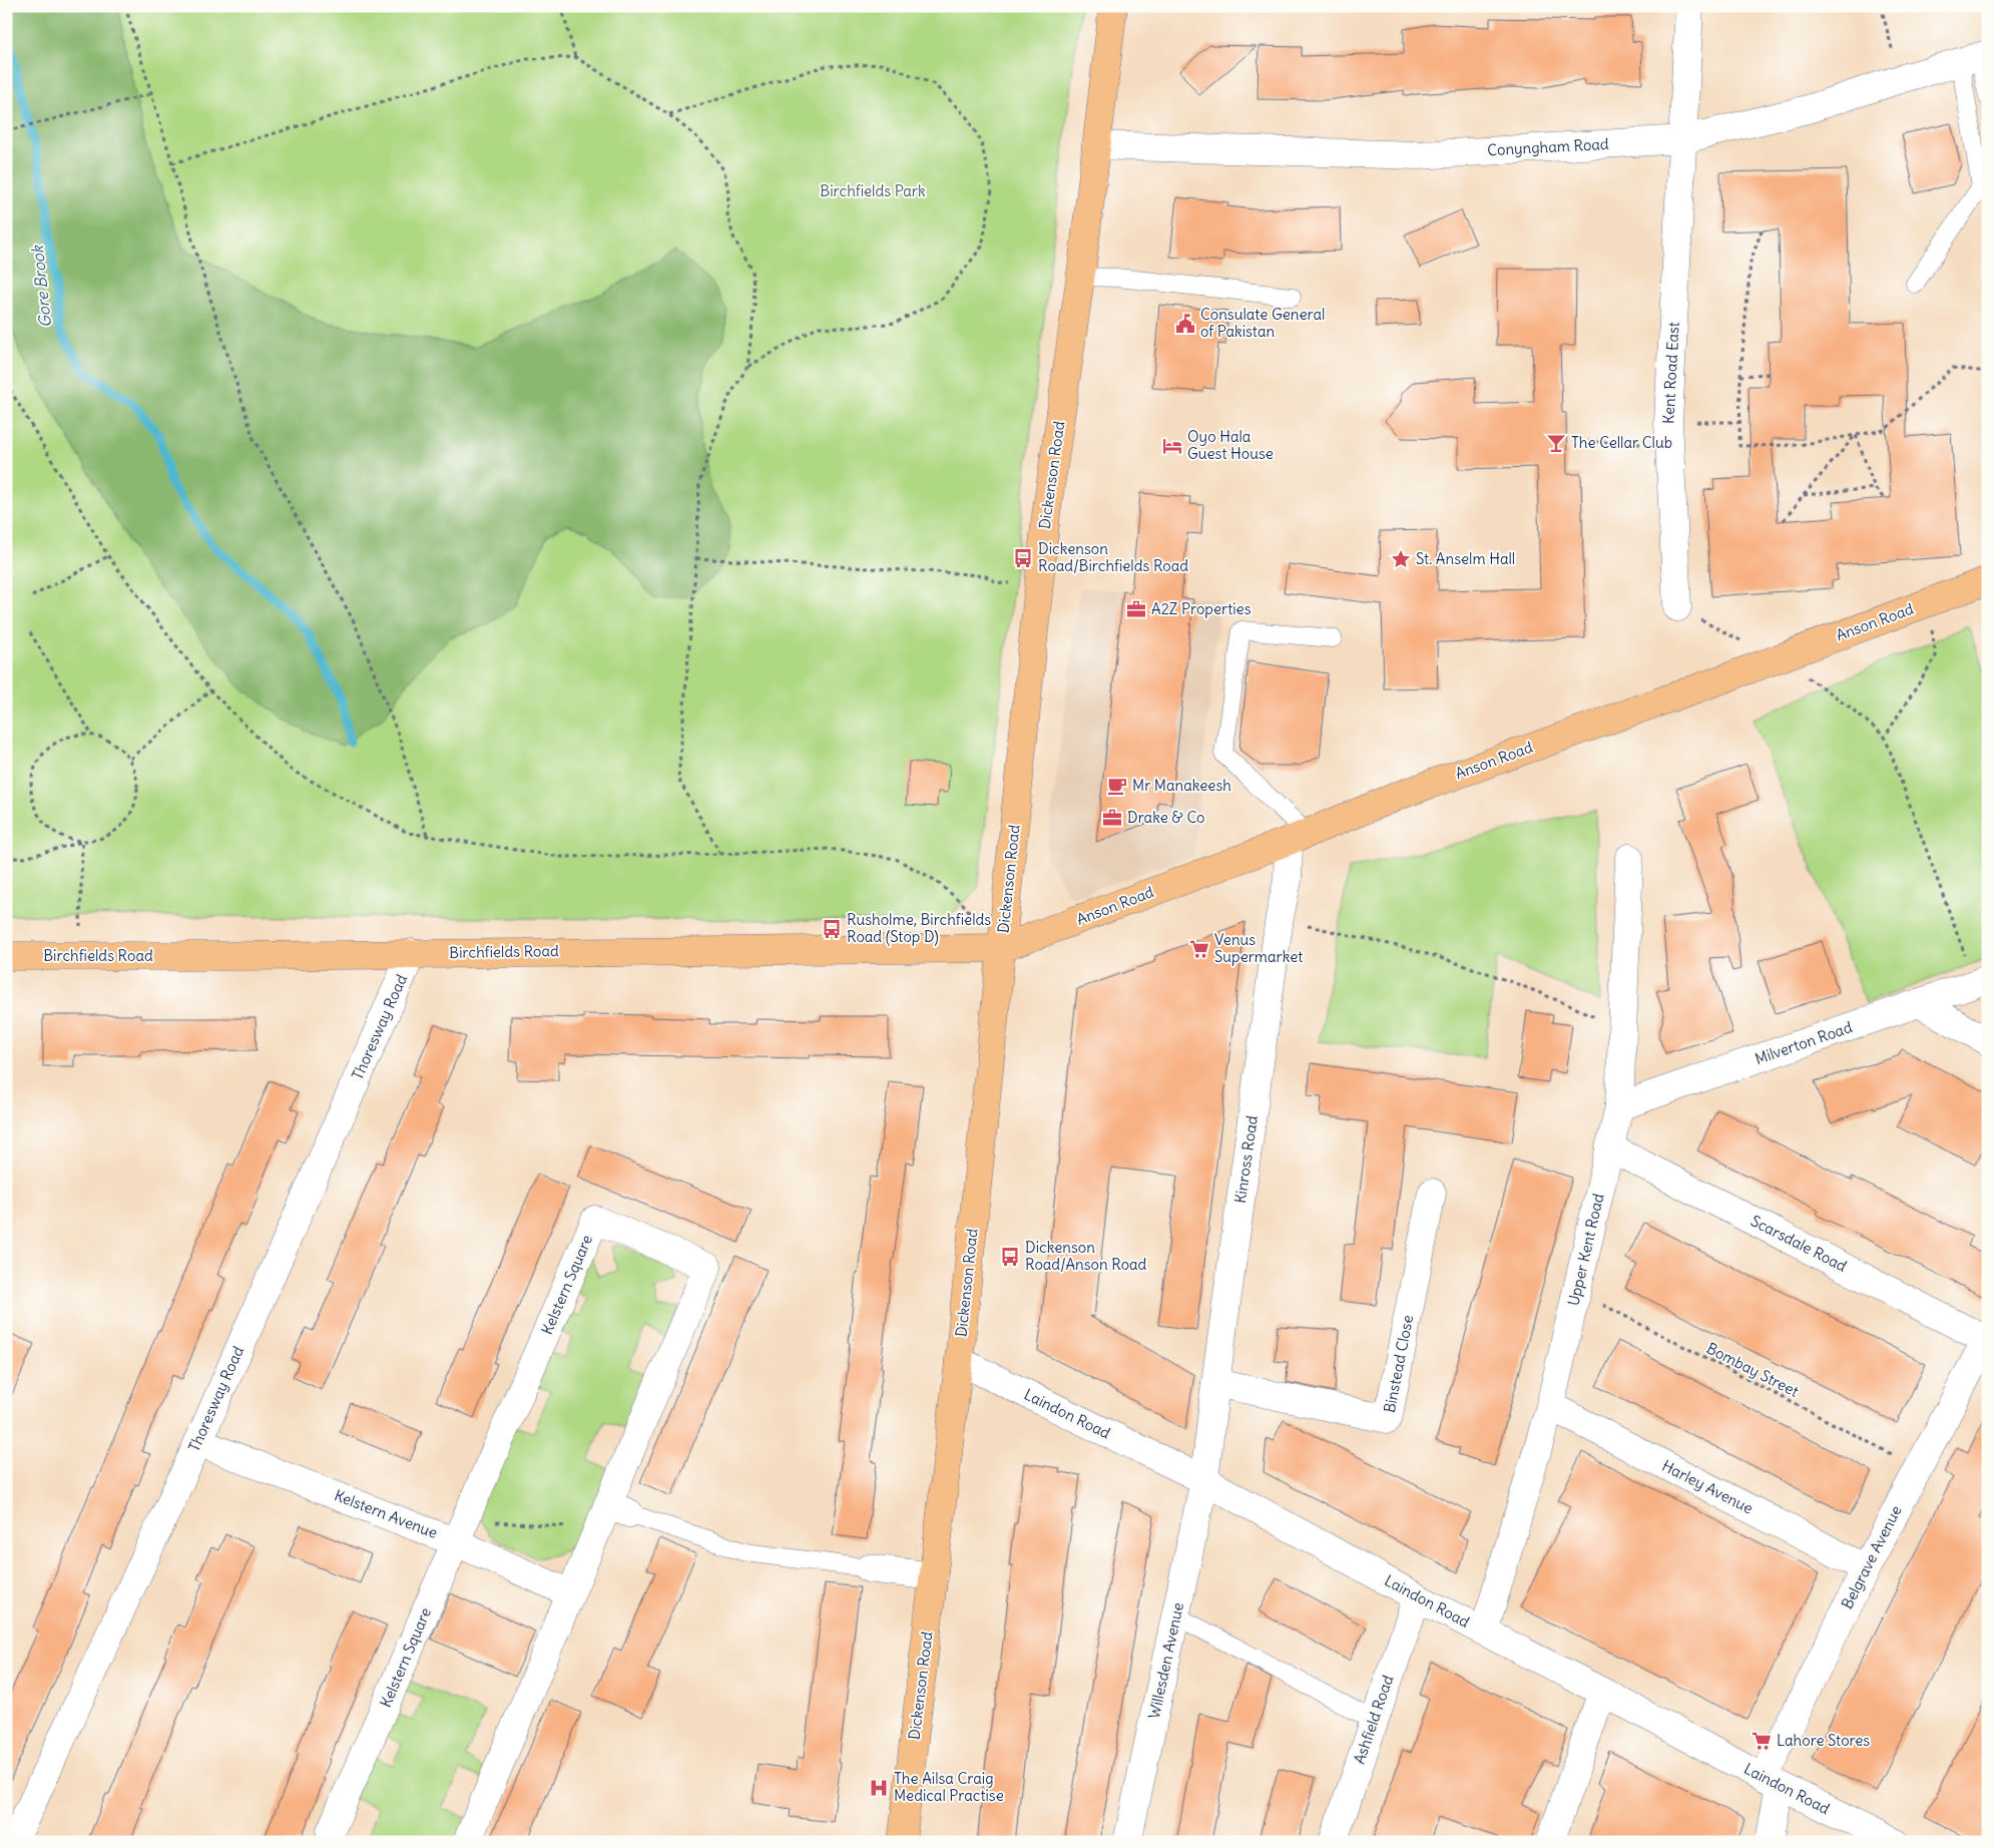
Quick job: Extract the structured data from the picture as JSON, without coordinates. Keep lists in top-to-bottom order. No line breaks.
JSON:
{"streets":{"highway":["Dickenson Road","Anson Road","Birchfields Road"],"street":["Conyngham Road","Kent Road East","Thoresway Road","Milverton Road","Kinross Road","Scarsdale Road","Upper Kent Road","Kelstern Square","Binstead Close","Laindon Road","Harley Avenue","Kelstern Avenue","Belgrave Avenue","Willesden Avenue","Ashfield Road"],"path":["Bombay Street"]},"crossings":[["Conyngham Road","Kent Road East"],["Conyngham Road","Dickenson Road"],["Dickenson Road","Anson Road"],["Dickenson Road","Birchfields Road"],["Dickenson Road","Laindon Road"],["Anson Road","Birchfields Road"],["Anson Road","Kinross Road"],["Birchfields Road","Thoresway Road"],["Thoresway Road","Kelstern Avenue"],["Milverton Road","Upper Kent Road"],["Kinross Road","Binstead Close"],["Kinross Road","Laindon Road"],["Kinross Road","Willesden Avenue"],["Scarsdale Road","Upper Kent Road"],["Scarsdale Road","Belgrave Avenue"],["Upper Kent Road","Bombay Street"],["Upper Kent Road","Laindon Road"],["Upper Kent Road","Harley Avenue"],["Kelstern Square","Kelstern Avenue"],["Bombay Street","Belgrave Avenue"],["Laindon Road","Belgrave Avenue"],["Laindon Road","Willesden Avenue"],["Laindon Road","Ashfield Road"],["Harley Avenue","Belgrave Avenue"]],"water":["Gore Brook"],"parks":["Birchfields Park"],"places":{"public building":["Consulate General of Pakistan"],"bar":["The Cellar Club"],"hotel":["Oyo Hala Guest House"],"bus stop":["Dickenson Road/Birchfields Road","Rusholme, Birchfields Road (Stop D)","Dickenson Road/Anson Road"],"place":["St. Anselm Hall"],"office":["A2Z Properties","Drake & Co"],"cafe":["Mr Manakeesh"],"supermarket":["Venus Supermarket","Lahore Stores"],"hospital":["The Ailsa Craig Medical Practise"]}}
